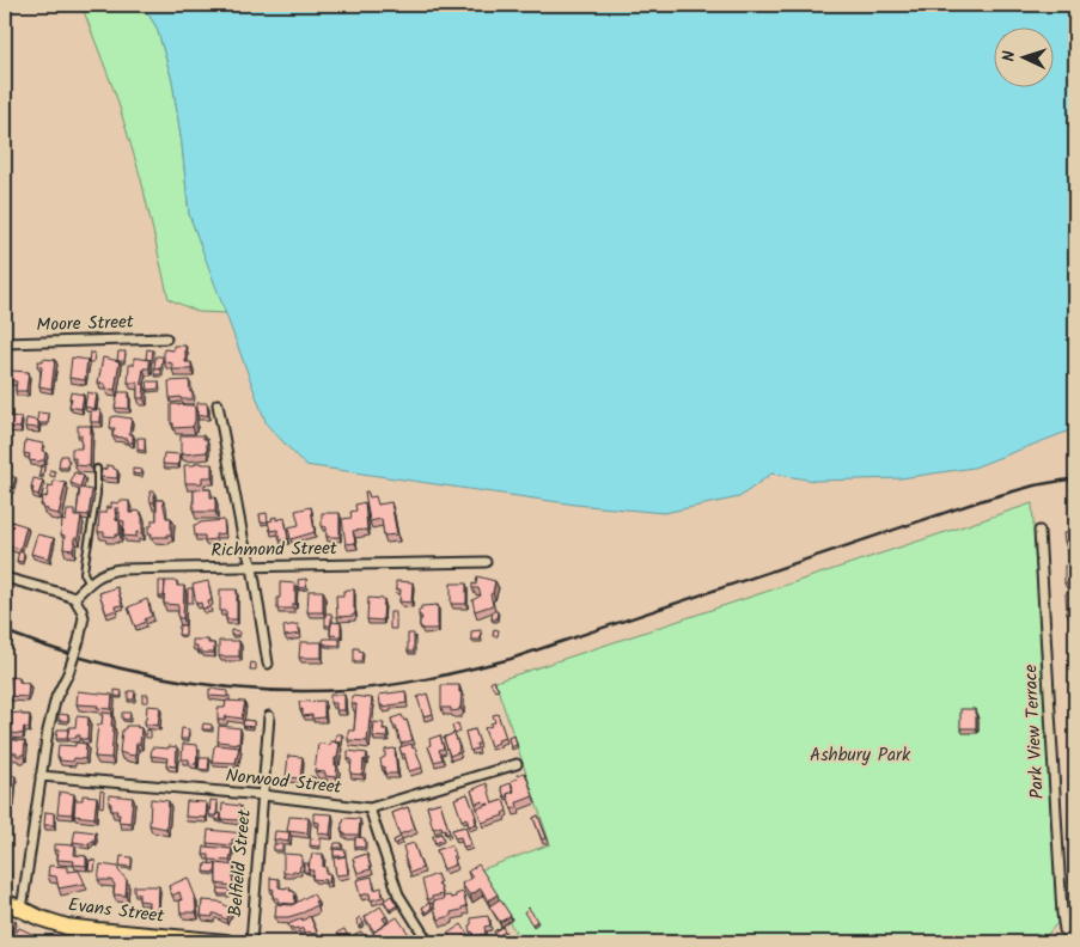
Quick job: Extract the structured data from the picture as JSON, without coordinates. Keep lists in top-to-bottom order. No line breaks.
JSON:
{"streets":{"highway":["Evans Street"],"street":["Moore Street","Richmond Street","Park View Terrace","Norwood Street","Belfield Street"]},"crossings":[["Norwood Street","Belfield Street"]],"parks":["Ashbury Park"],"north":"left"}
